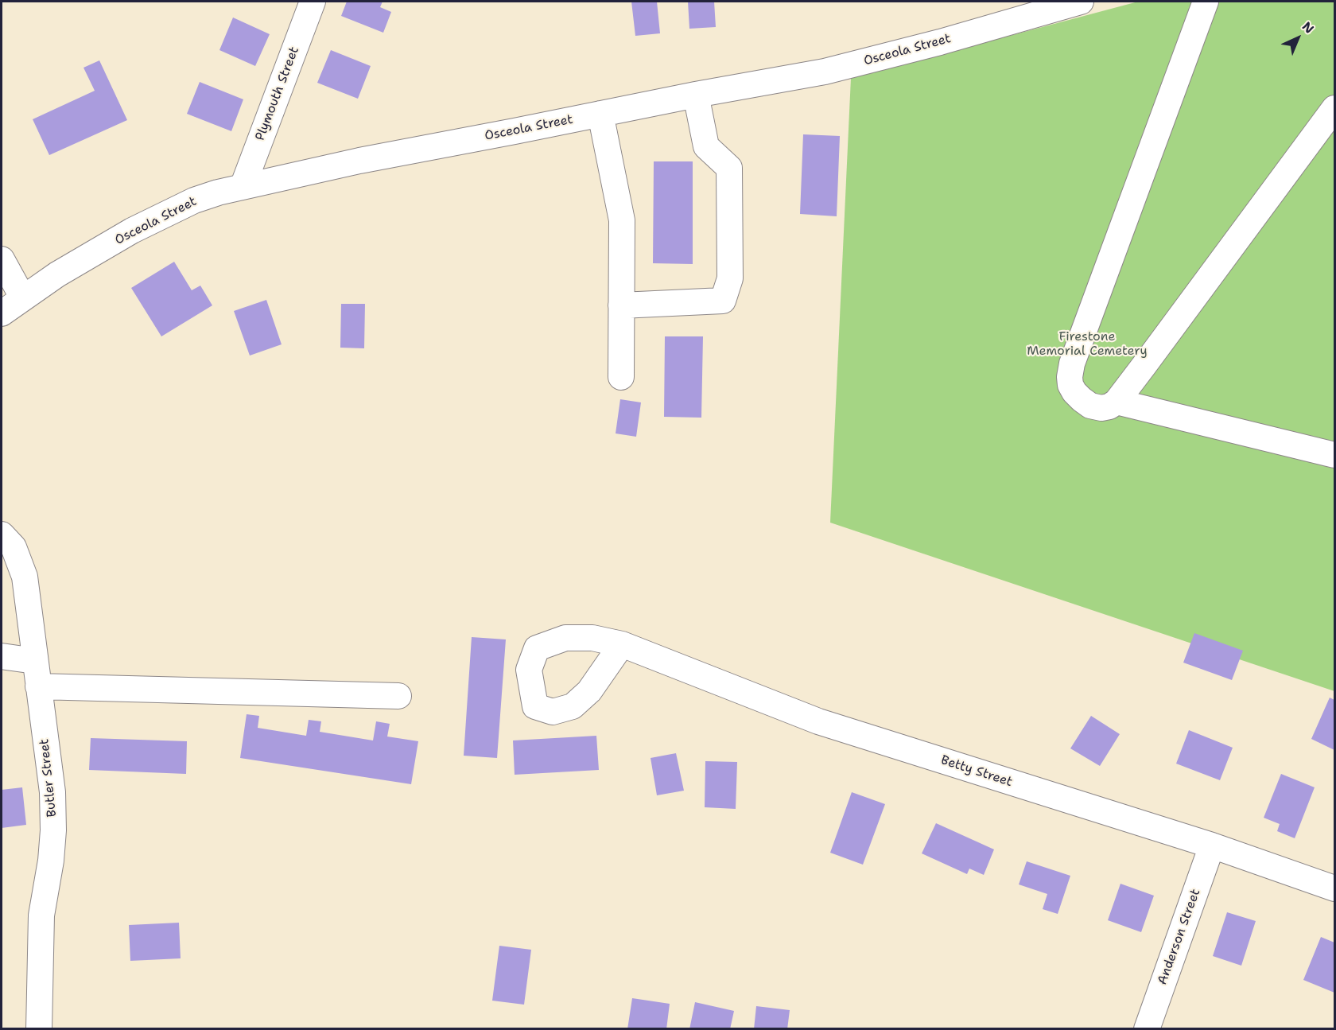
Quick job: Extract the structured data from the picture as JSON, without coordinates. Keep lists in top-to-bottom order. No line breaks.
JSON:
{"streets":{"street":["Osceola Street","Plymouth Street","Betty Street","Butler Street","Anderson Street"]},"crossings":[["Osceola Street","Plymouth Street"],["Betty Street","Anderson Street"]],"parks":["Firestone Memorial Cemetery"],"north":"top right"}
